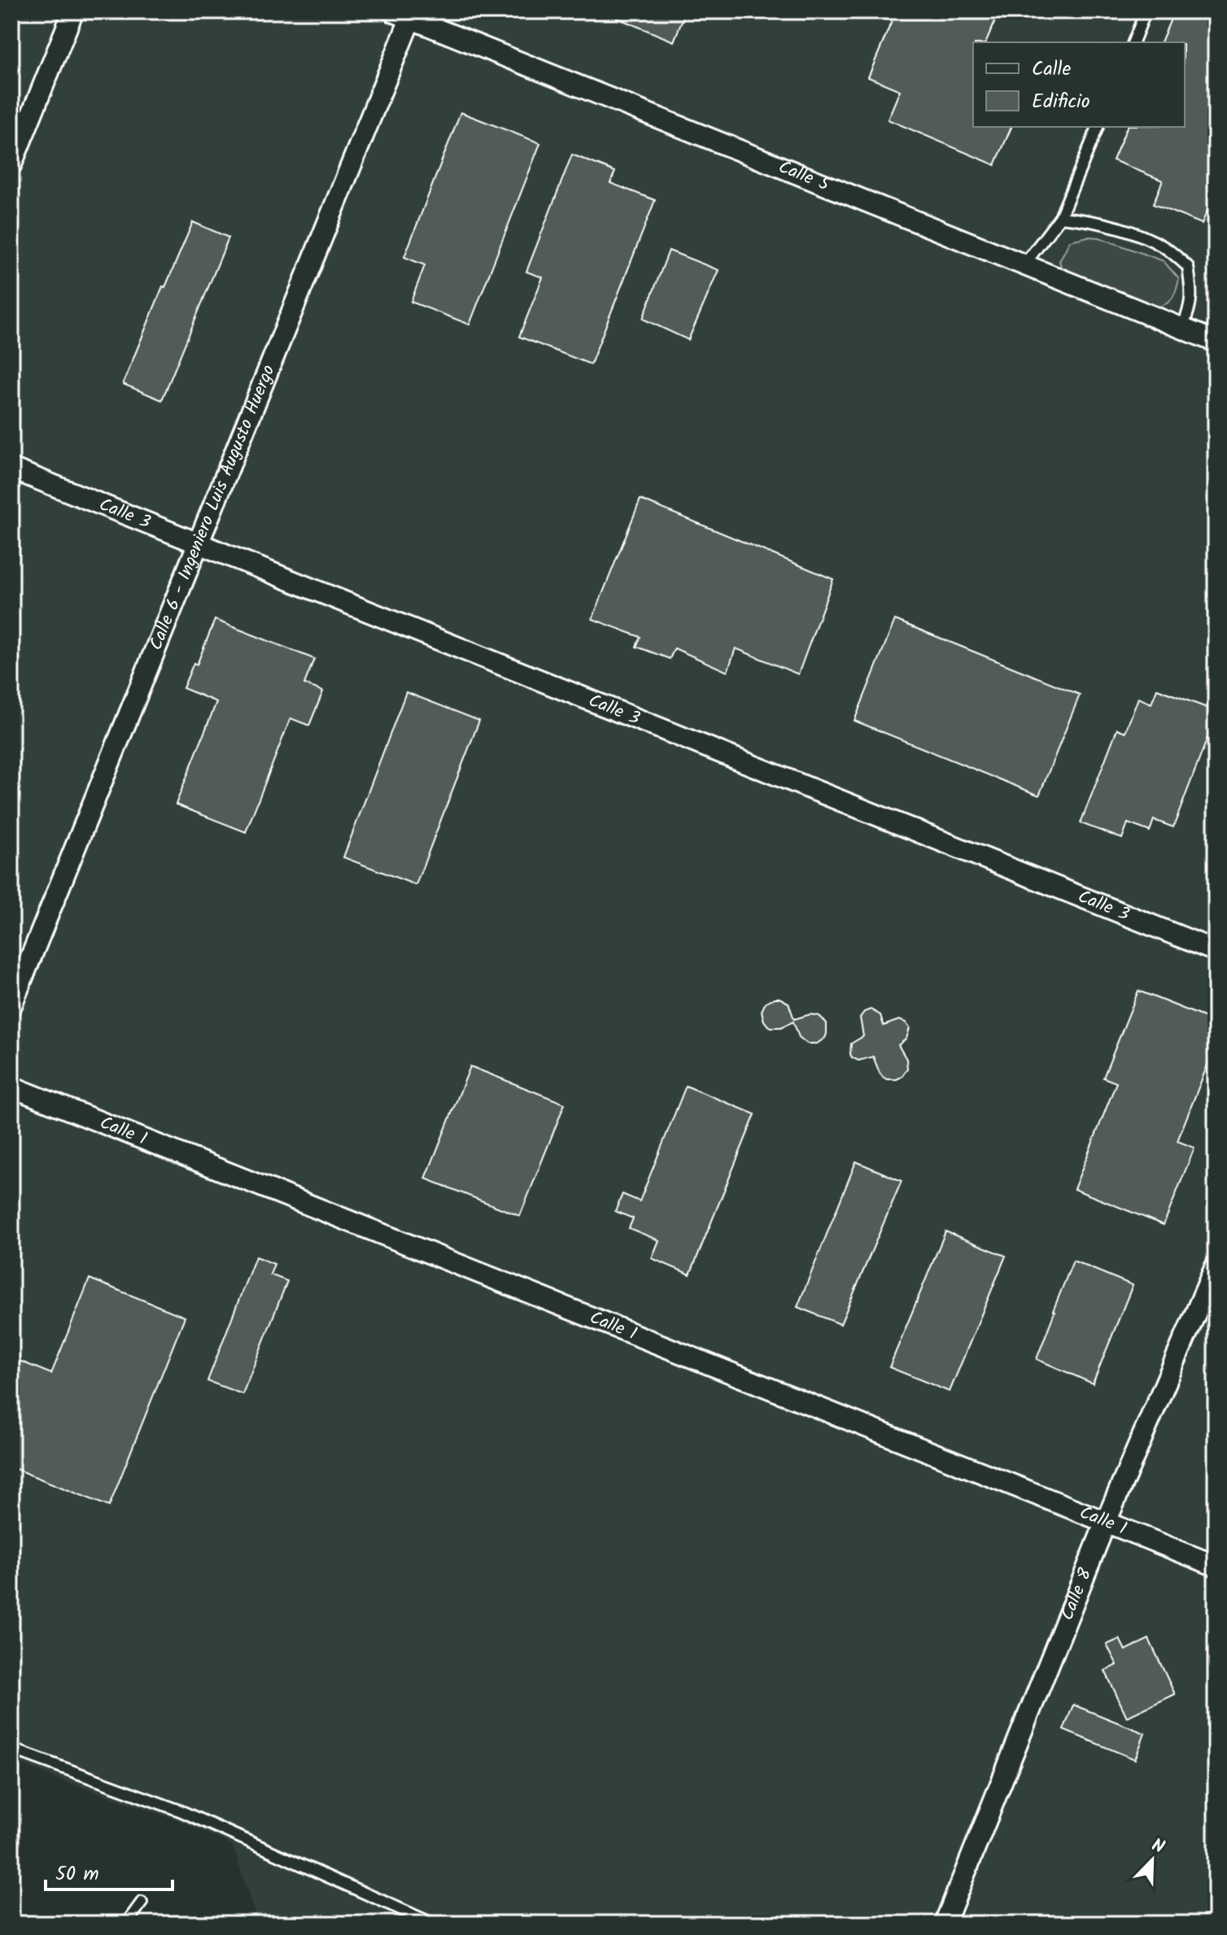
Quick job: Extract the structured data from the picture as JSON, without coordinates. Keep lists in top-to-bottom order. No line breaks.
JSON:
{"streets":{"street":["Calle 5","Calle 6 - Ingeniero Luis Augusto Huergo","Calle 3","Calle 1","Calle 8"]},"crossings":[["Calle 5","Calle 6 - Ingeniero Luis Augusto Huergo"],["Calle 6 - Ingeniero Luis Augusto Huergo","Calle 3"],["Calle 1","Calle 8"]],"legend":["Calle","Edificio"],"scale_bar":"50 m","north":"top right"}
